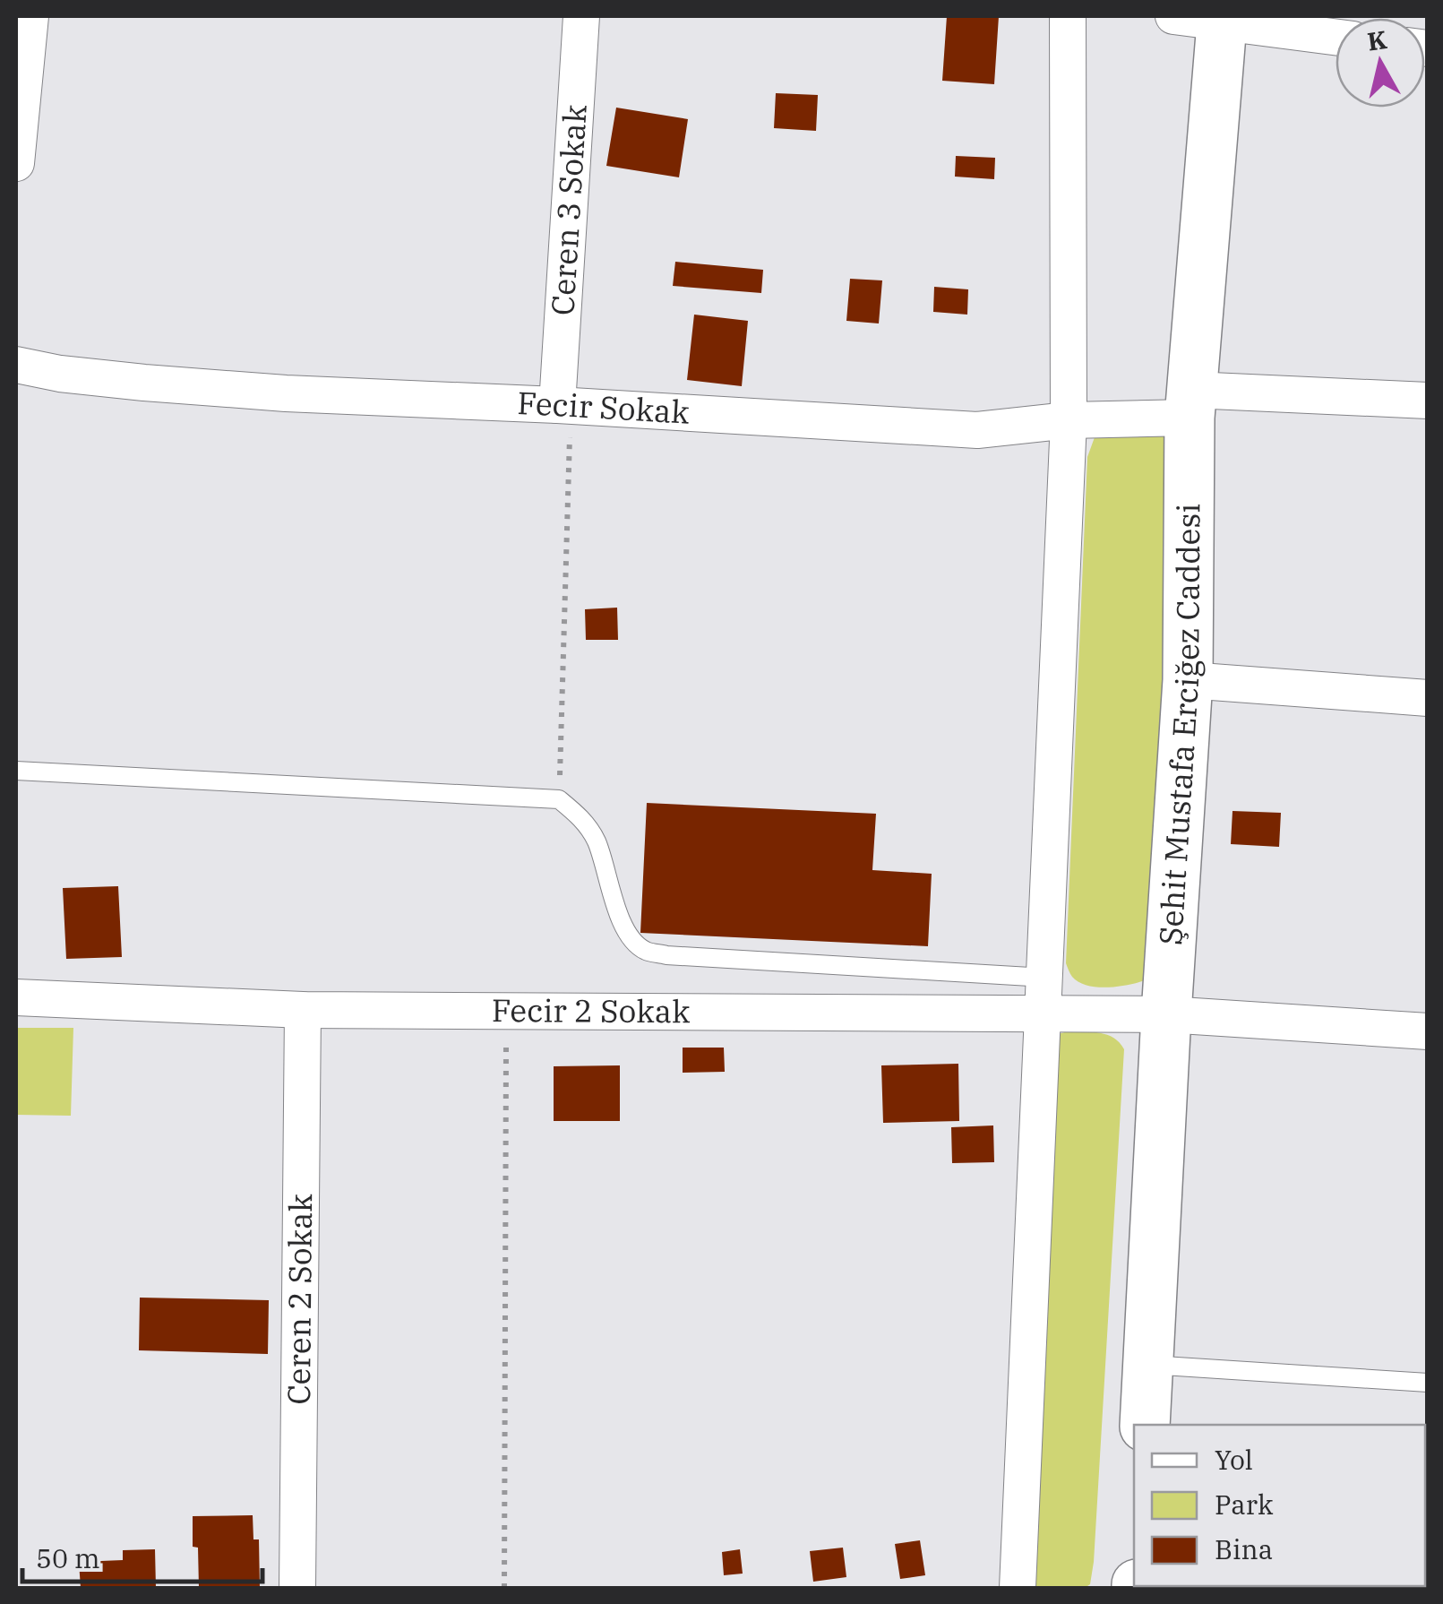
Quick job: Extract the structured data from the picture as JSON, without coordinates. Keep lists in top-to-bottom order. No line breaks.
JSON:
{"streets":{"street":["Ceren 3 Sokak","Fecir Sokak","Şehit Mustafa Erciğez Caddesi","Fecir 2 Sokak","Ceren 2 Sokak"]},"crossings":[["Ceren 3 Sokak","Fecir Sokak"],["Fecir Sokak","Şehit Mustafa Erciğez Caddesi"],["Şehit Mustafa Erciğez Caddesi","Fecir 2 Sokak"],["Fecir 2 Sokak","Ceren 2 Sokak"]],"legend":["Yol","Park","Bina"],"scale_bar":"50 m","north":"top"}
